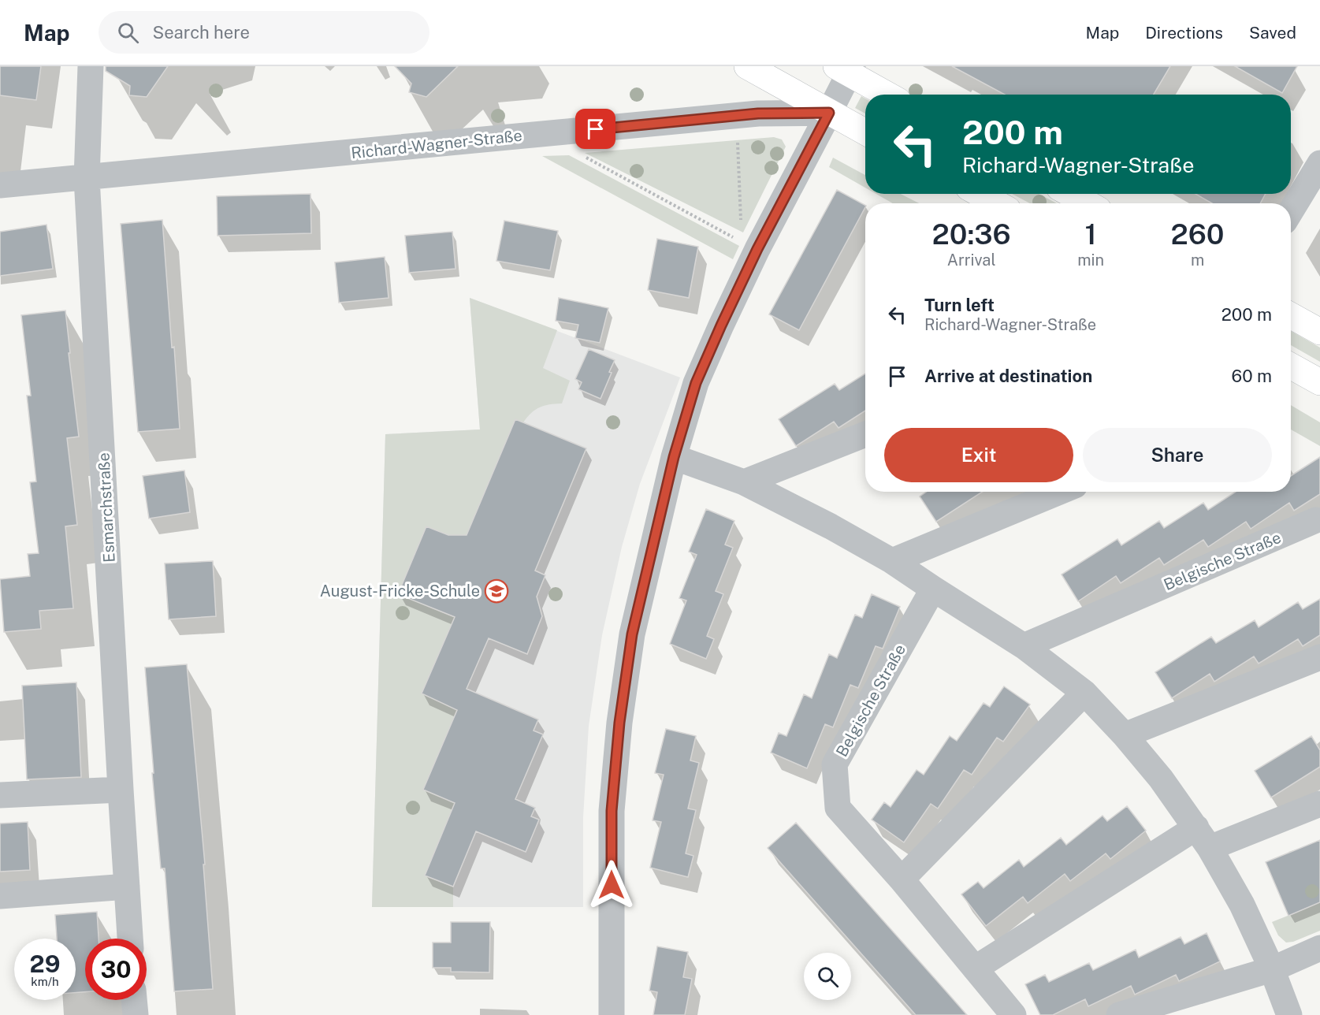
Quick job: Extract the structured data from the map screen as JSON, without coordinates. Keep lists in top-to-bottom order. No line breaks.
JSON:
{"streets":{"street":["Richard-Wagner-Straße","Esmarchstraße","Belgische Straße"]},"crossings":[["Richard-Wagner-Straße","Esmarchstraße"]],"places":{"school or university":["August-Fricke-Schule"]},"page":{"header":"Map","search":"Search here","nav":["Map","Directions","Saved"],"turn":["200 m","Richard-Wagner-Straße"],"eta":["20:36","Arrival","1","min","260","m"],"list":[{"name":"Turn left","note":"Richard-Wagner-Straße","value":"200 m"},{"name":"Arrive at destination","value":"60 m"}],"buttons":["Exit","Share"],"speed":"29 km/h","limit":"30"}}
